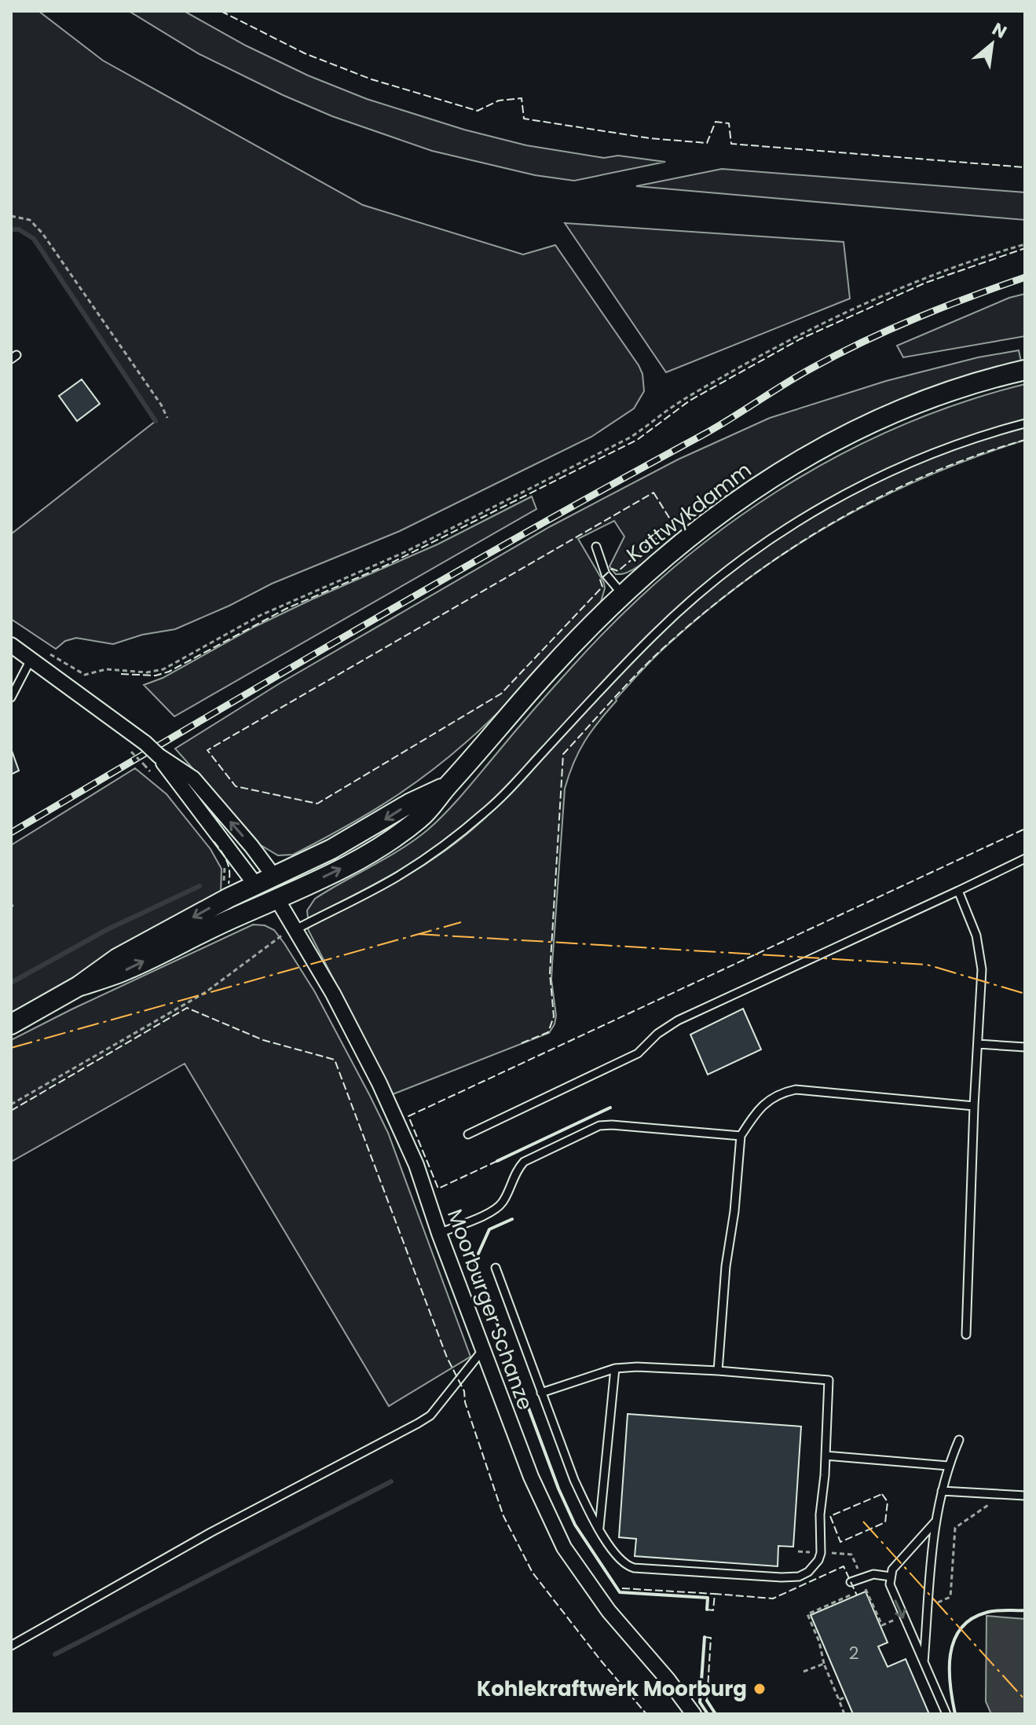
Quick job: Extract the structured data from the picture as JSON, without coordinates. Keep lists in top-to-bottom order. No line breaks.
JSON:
{"streets":{"main road":["Kattwykdamm"],"street":["Moorburger Schanze"]},"crossings":[["Kattwykdamm","Moorburger Schanze"]],"places":["Kohlekraftwerk Moorburg"],"house_numbers":["2"],"north":"top right"}
